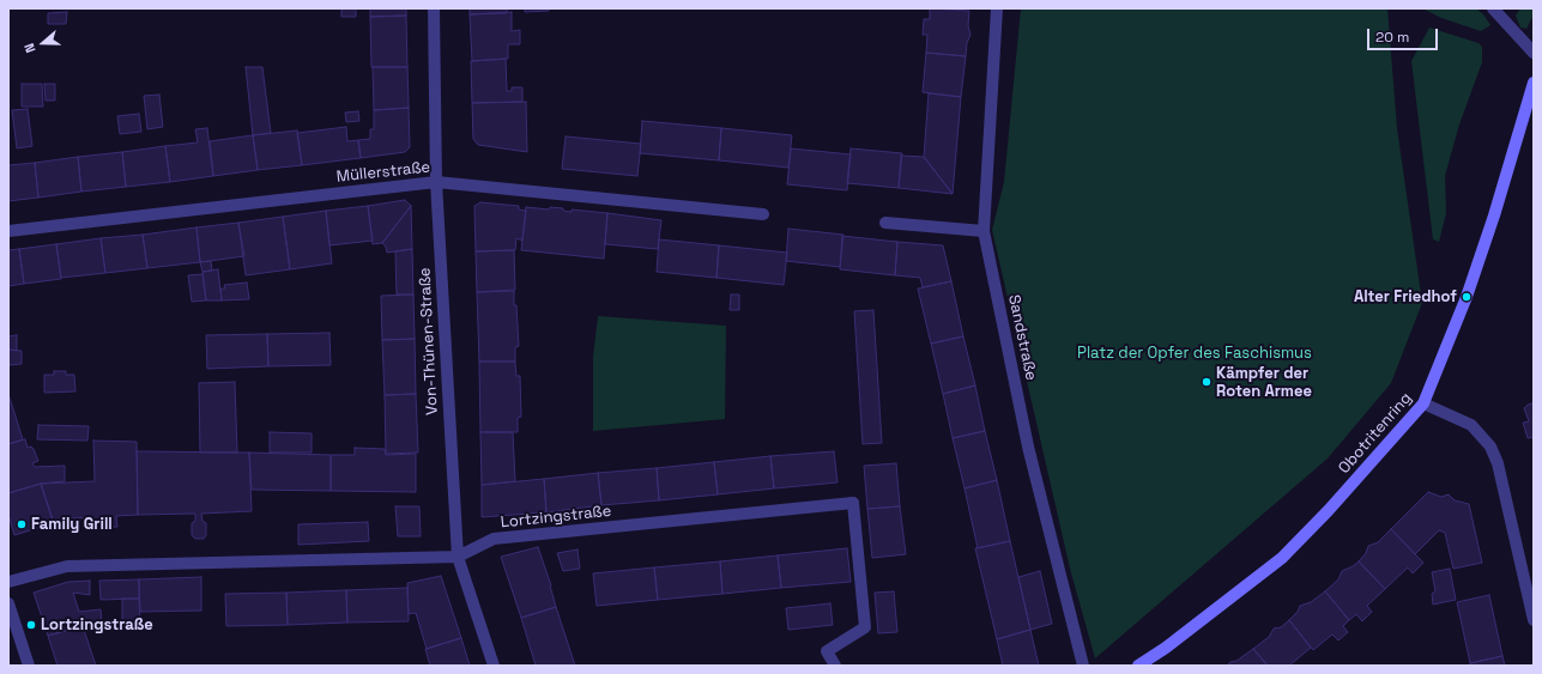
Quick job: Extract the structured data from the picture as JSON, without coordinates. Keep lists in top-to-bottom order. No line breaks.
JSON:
{"streets":{"street":["Müllerstraße","Sandstraße","Von-Thünen-Straße","Obotritenring","Lortzingstraße"]},"crossings":[["Müllerstraße","Von-Thünen-Straße"],["Von-Thünen-Straße","Lortzingstraße"]],"parks":["Platz der Opfer des Faschismus"],"places":["Alter Friedhof","Kämpfer der Roten Armee","Family Grill","Lortzingstraße"],"scale_bar":"20 m","north":"left"}
